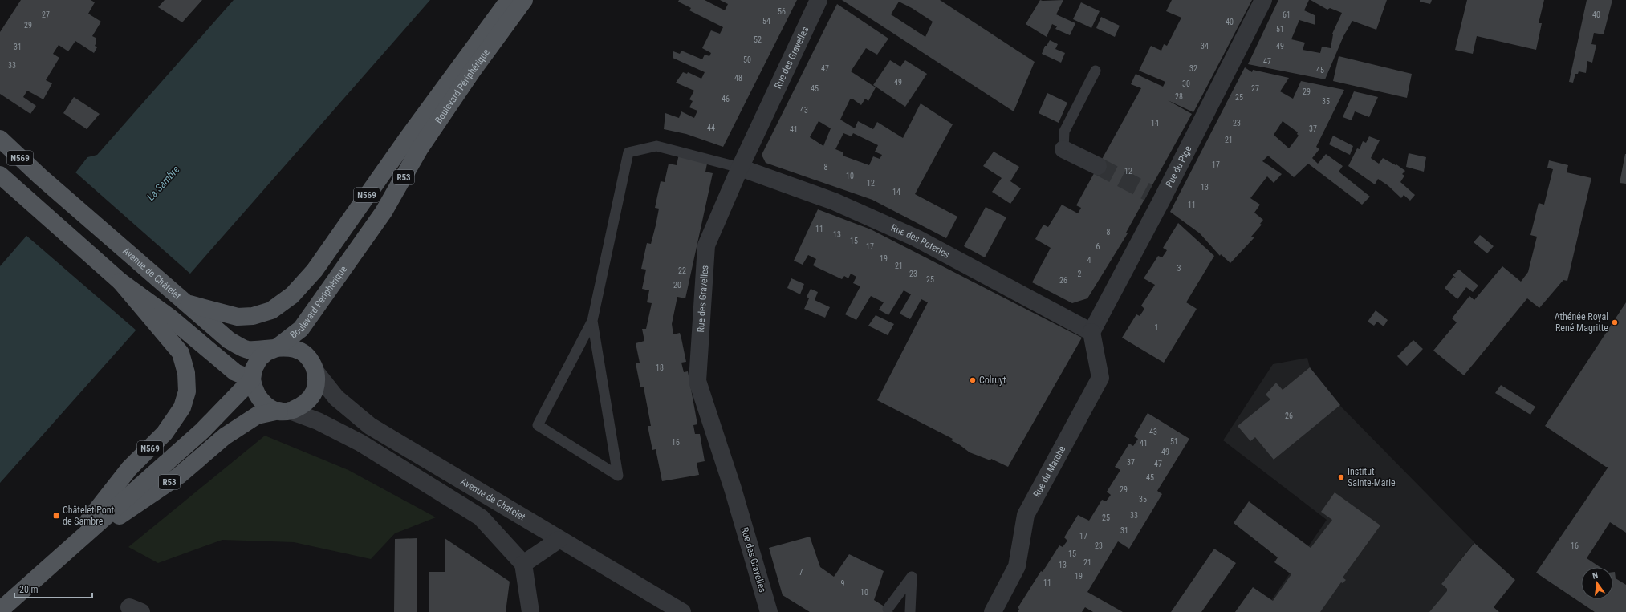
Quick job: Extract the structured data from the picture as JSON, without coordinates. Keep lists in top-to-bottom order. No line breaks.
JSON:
{"streets":{"main road":["Boulevard Périphérique","N569","R53","Avenue de Châtelet"],"street":["Rue des Gravelles","Rue du Pige","Rue des Poteries","Rue du Marché"]},"crossings":[["Rue des Gravelles","Rue des Poteries"],["Boulevard Périphérique","N569"],["Boulevard Périphérique","R53"],["Boulevard Périphérique","Avenue de Châtelet"],["N569","R53"],["N569","Avenue de Châtelet"],["Rue du Pige","Rue des Poteries"],["Rue du Pige","Rue du Marché"],["R53","Avenue de Châtelet"],["Rue des Poteries","Rue du Marché"]],"water":["La Sambre"],"places":{"other":["Athénée Royal René Magritte","Colruyt","Institut Sainte-Marie"],"transit":["Châtelet Pont de Sambre"]},"house_numbers":["56","27","61","40","54","40","29","51","52","34","49","31","50","47","33","47","32","45","48","49","30","45","27","29","28","25","46","35","43","14","23","44","37","41","21","17","8","12","10","12","13","14","11","11","8","13","15","17","6","19","4","21","3","22","23","2","25","26","20","1","18","26","43","51","16","41","49","37","47","45","29","35","33","25","31","17","23","16","15","21","13","7","19","11","9","10"],"scale_bar":"20 m","north":"top"}
